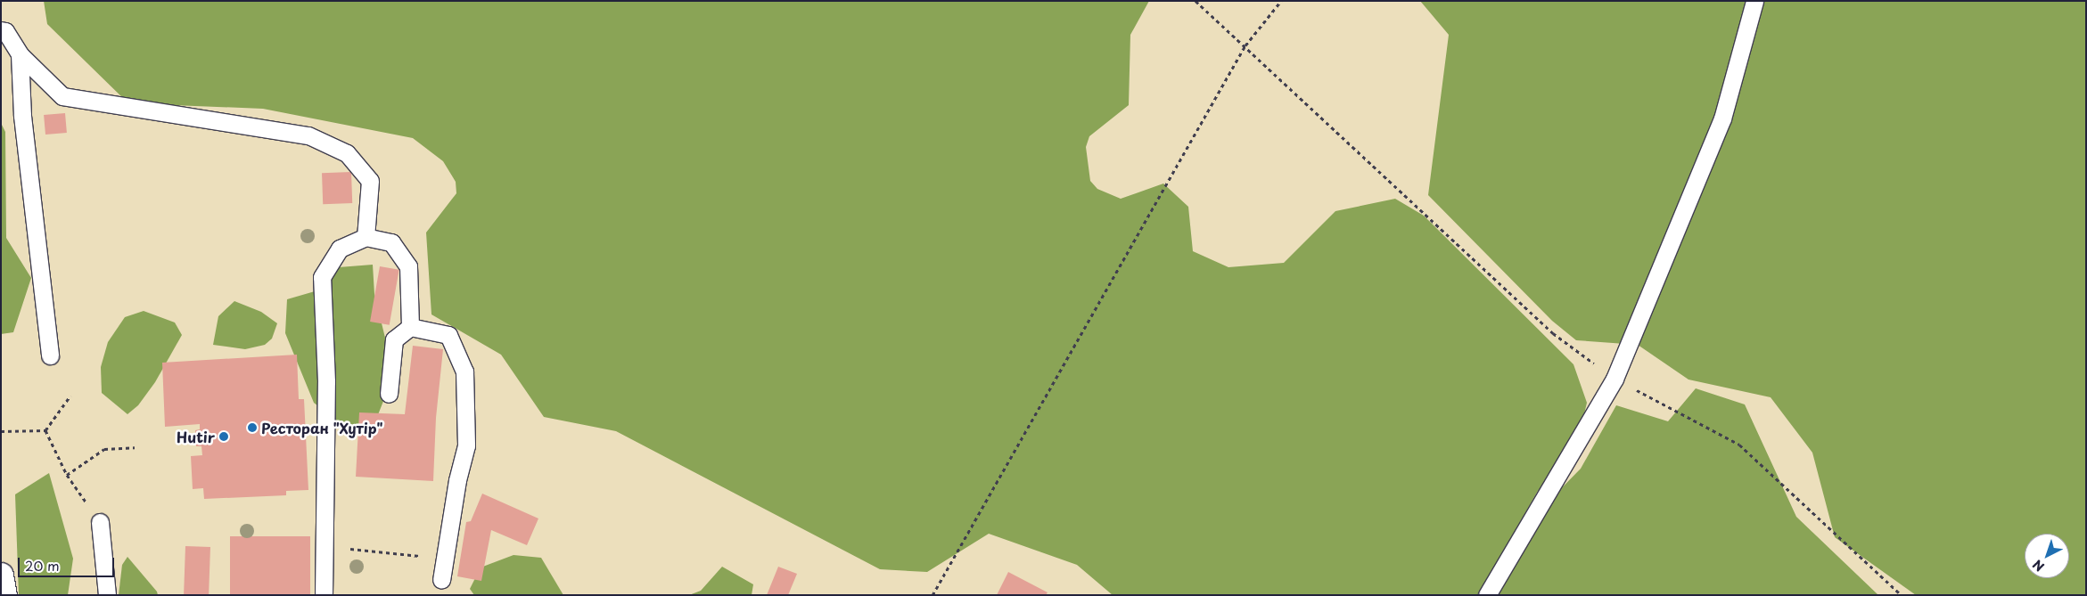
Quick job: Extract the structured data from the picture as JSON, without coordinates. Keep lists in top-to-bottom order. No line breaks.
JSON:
{"places":["Ресторан \"Хутір\"","Hutir"],"scale_bar":"20 m","north":"bottom left"}
